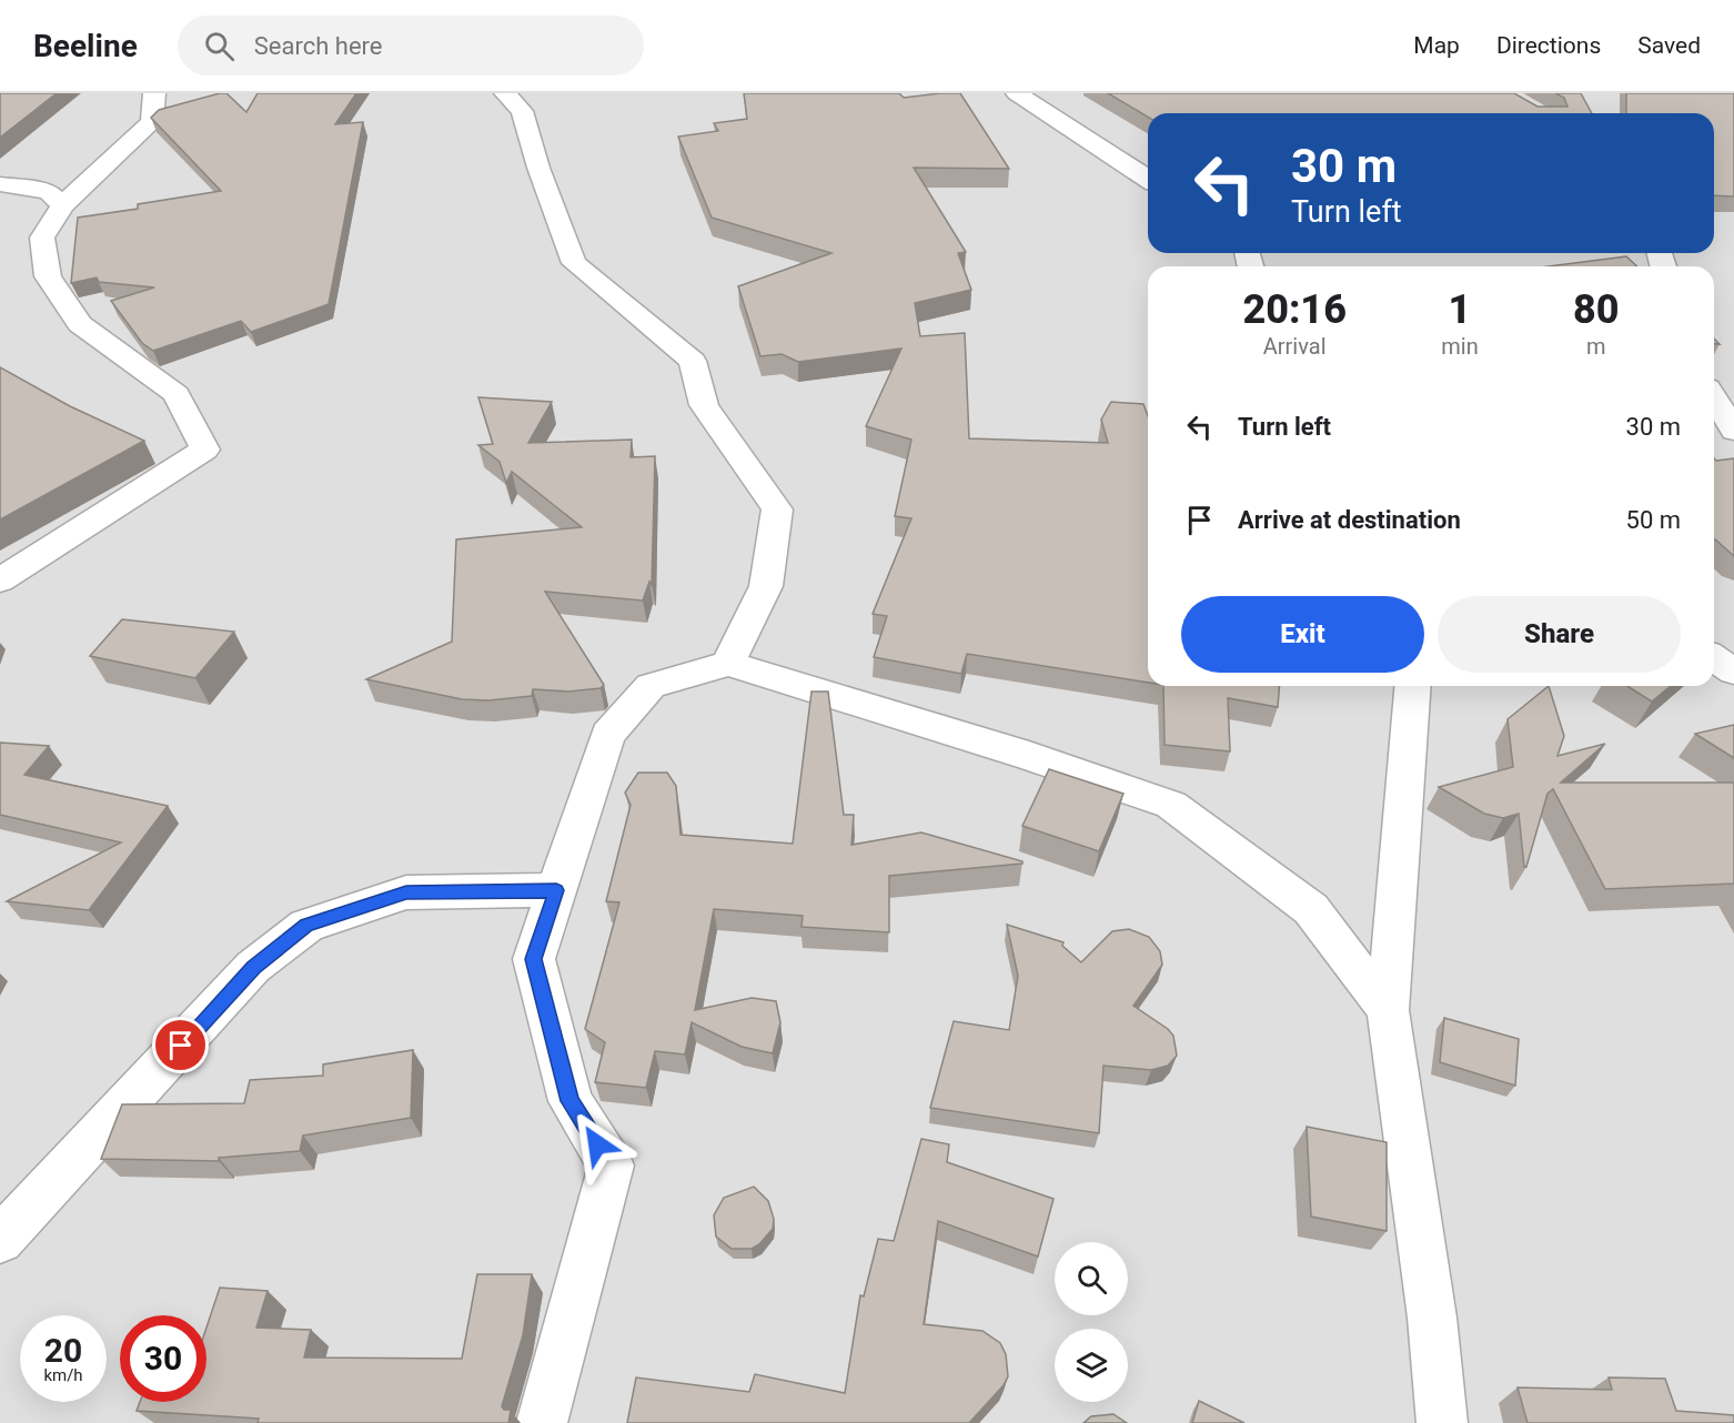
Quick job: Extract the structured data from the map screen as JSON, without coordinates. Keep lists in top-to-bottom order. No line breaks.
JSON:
{"page":{"header":"Beeline","search":"Search here","nav":["Map","Directions","Saved"],"turn":["30 m","Turn left"],"eta":["20:16","Arrival","1","min","80","m"],"list":[{"name":"Turn left","value":"30 m"},{"name":"Arrive at destination","value":"50 m"}],"buttons":["Exit","Share"],"speed":"20 km/h","limit":"30"}}
